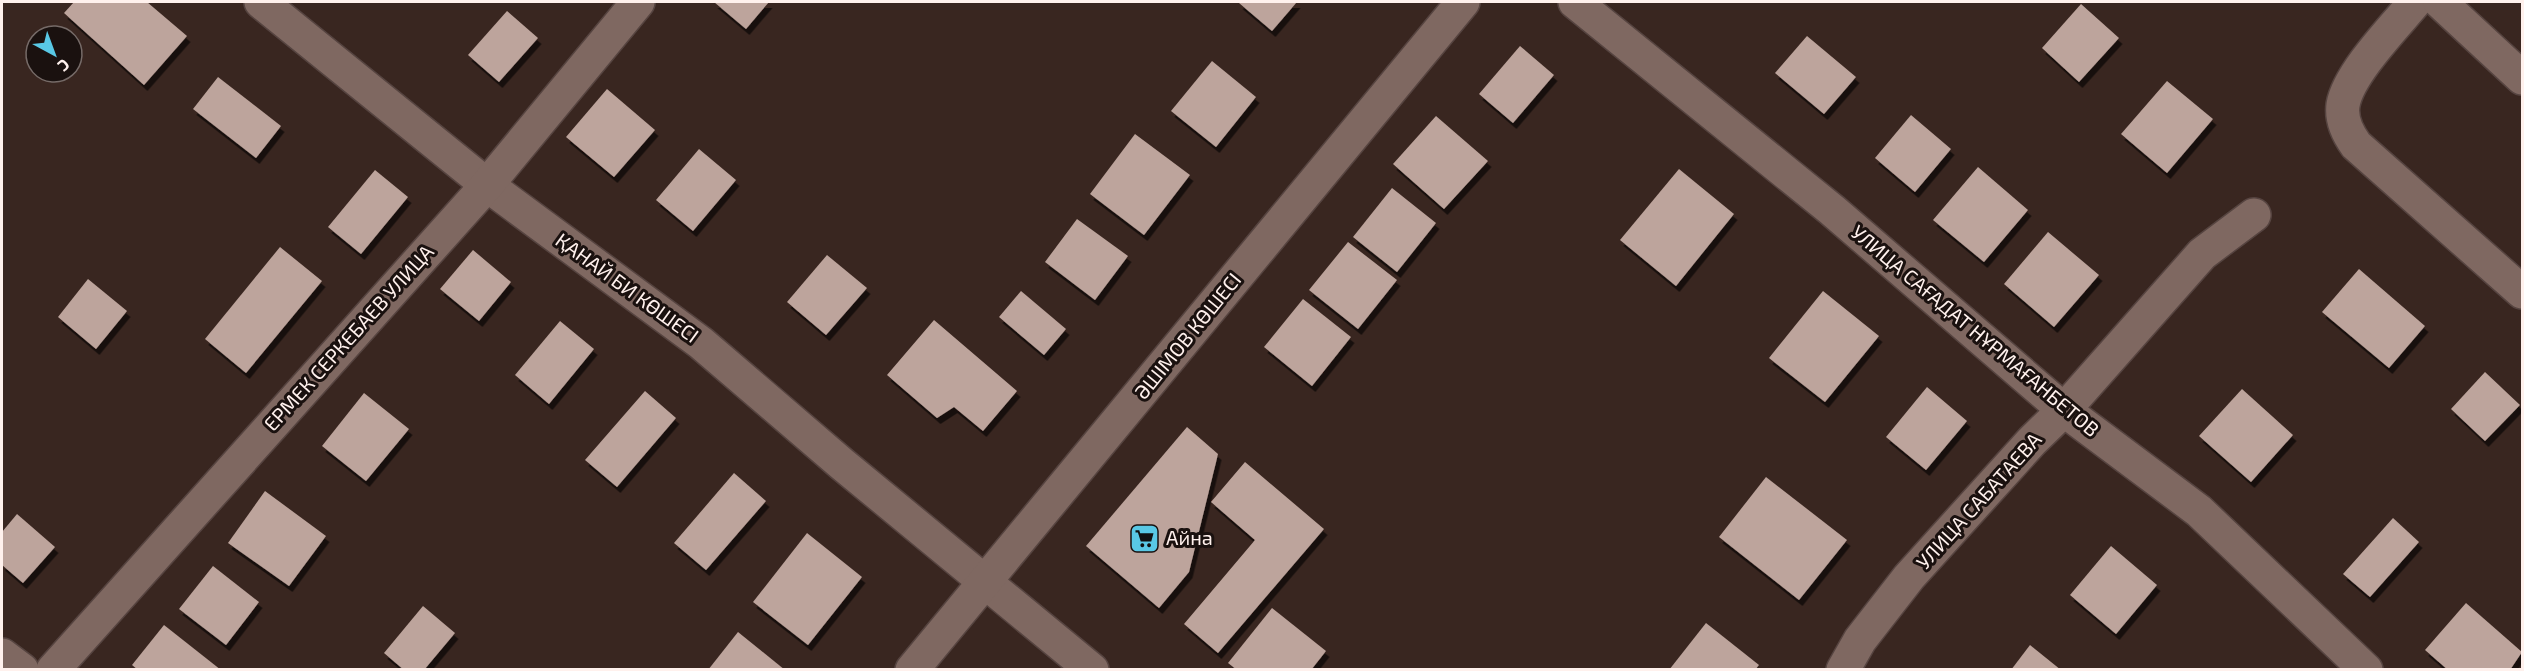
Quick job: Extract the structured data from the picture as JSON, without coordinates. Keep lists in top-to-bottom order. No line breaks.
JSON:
{"streets":{"street":["ҚАНАЙ БИ КӨШЕСІ","УЛИЦА САҒАДАТ НҰРМАҒАНБЕТОВ","ӘШІМОВ КӨШЕСІ","ЕРМЕК СЕРКЕБАЕВ УЛИЦА","УЛИЦА САБАТАЕВА"]},"crossings":[["ҚАНАЙ БИ КӨШЕСІ","ӘШІМОВ КӨШЕСІ"],["ҚАНАЙ БИ КӨШЕСІ","ЕРМЕК СЕРКЕБАЕВ УЛИЦА"],["УЛИЦА САҒАДАТ НҰРМАҒАНБЕТОВ","УЛИЦА САБАТАЕВА"]],"places":{"supermarket":["Айна"]},"north":"bottom right"}
